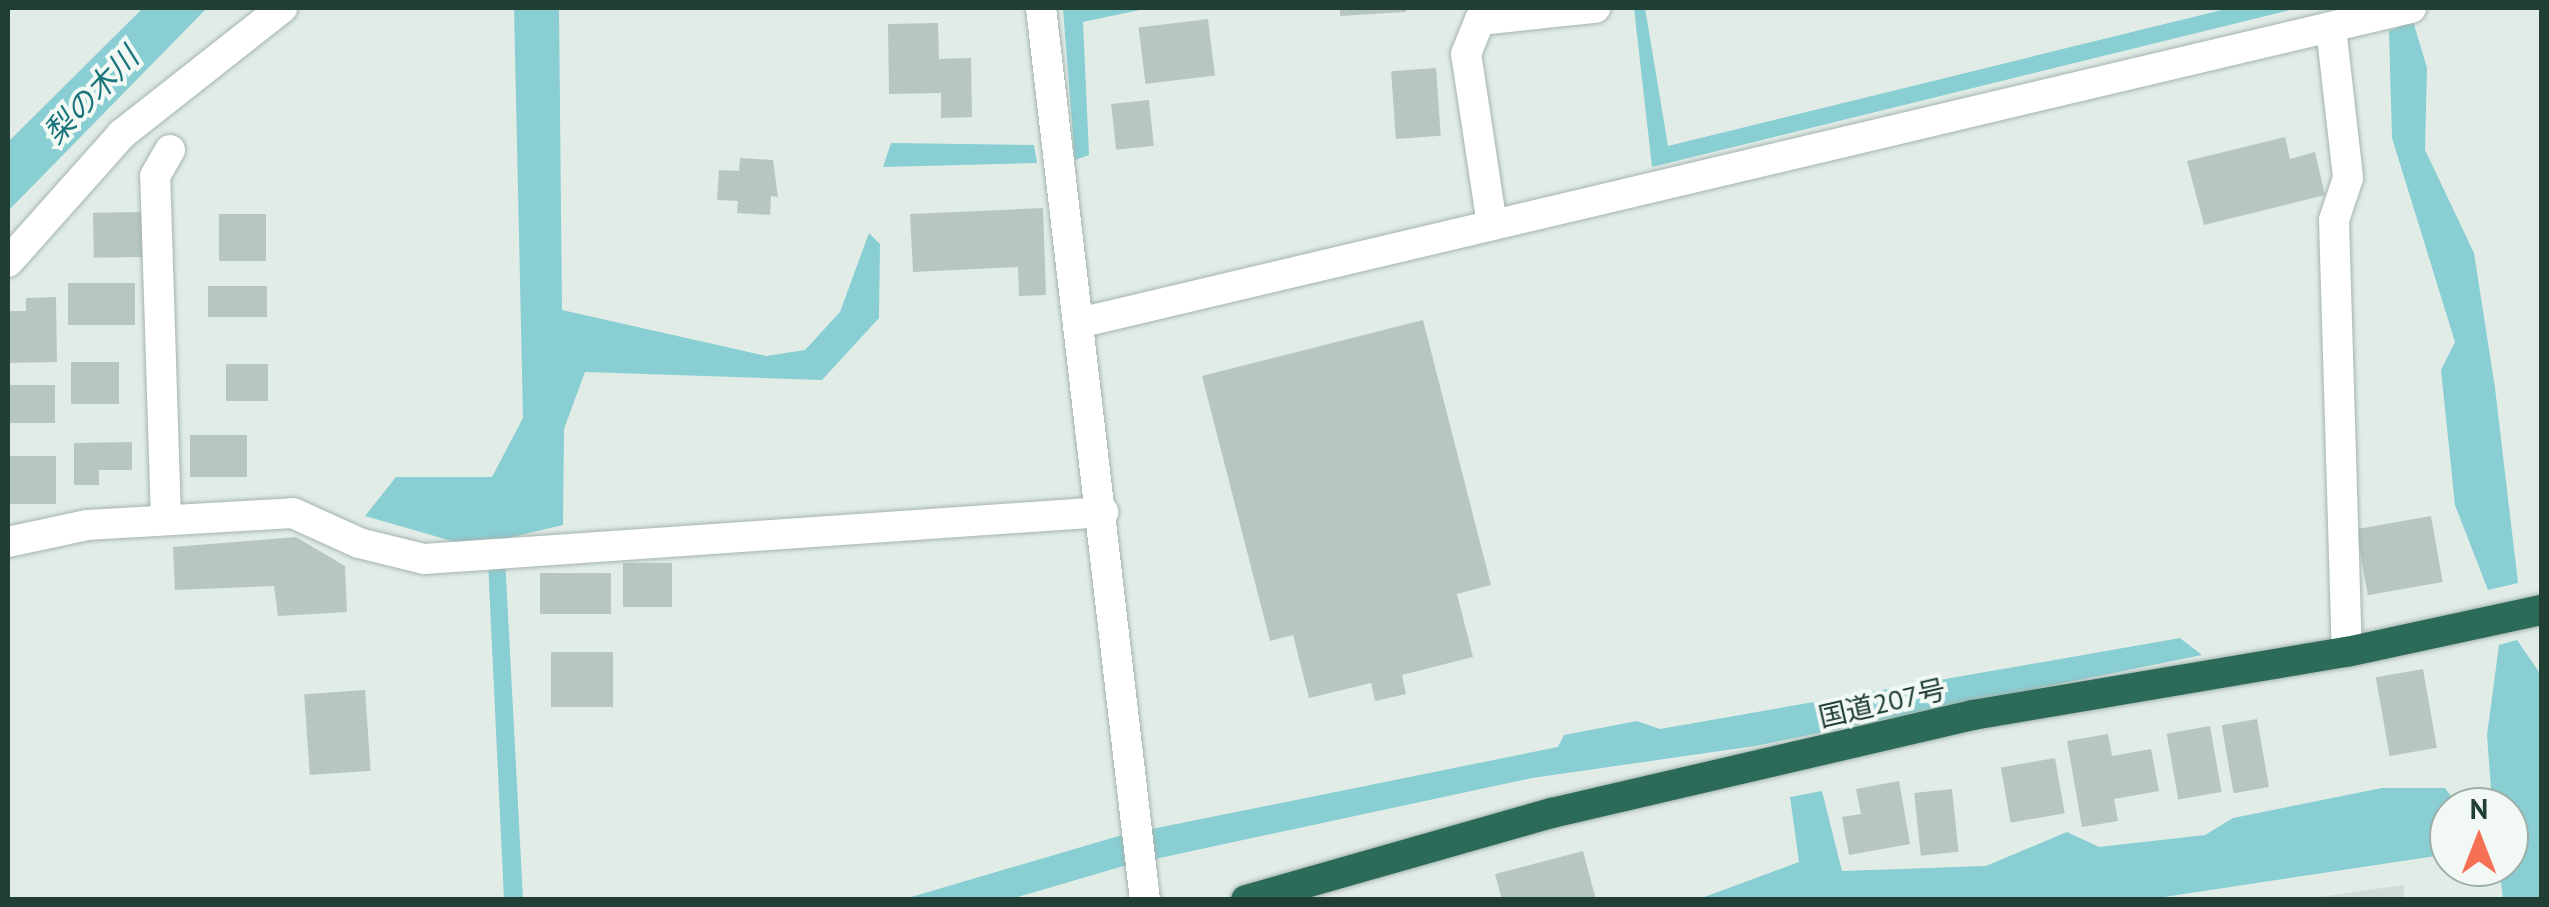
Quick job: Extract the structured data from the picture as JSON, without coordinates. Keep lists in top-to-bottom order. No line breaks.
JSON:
{"streets":{"highway":["国道207号"]},"water":["梨の木川"],"north":"top"}
